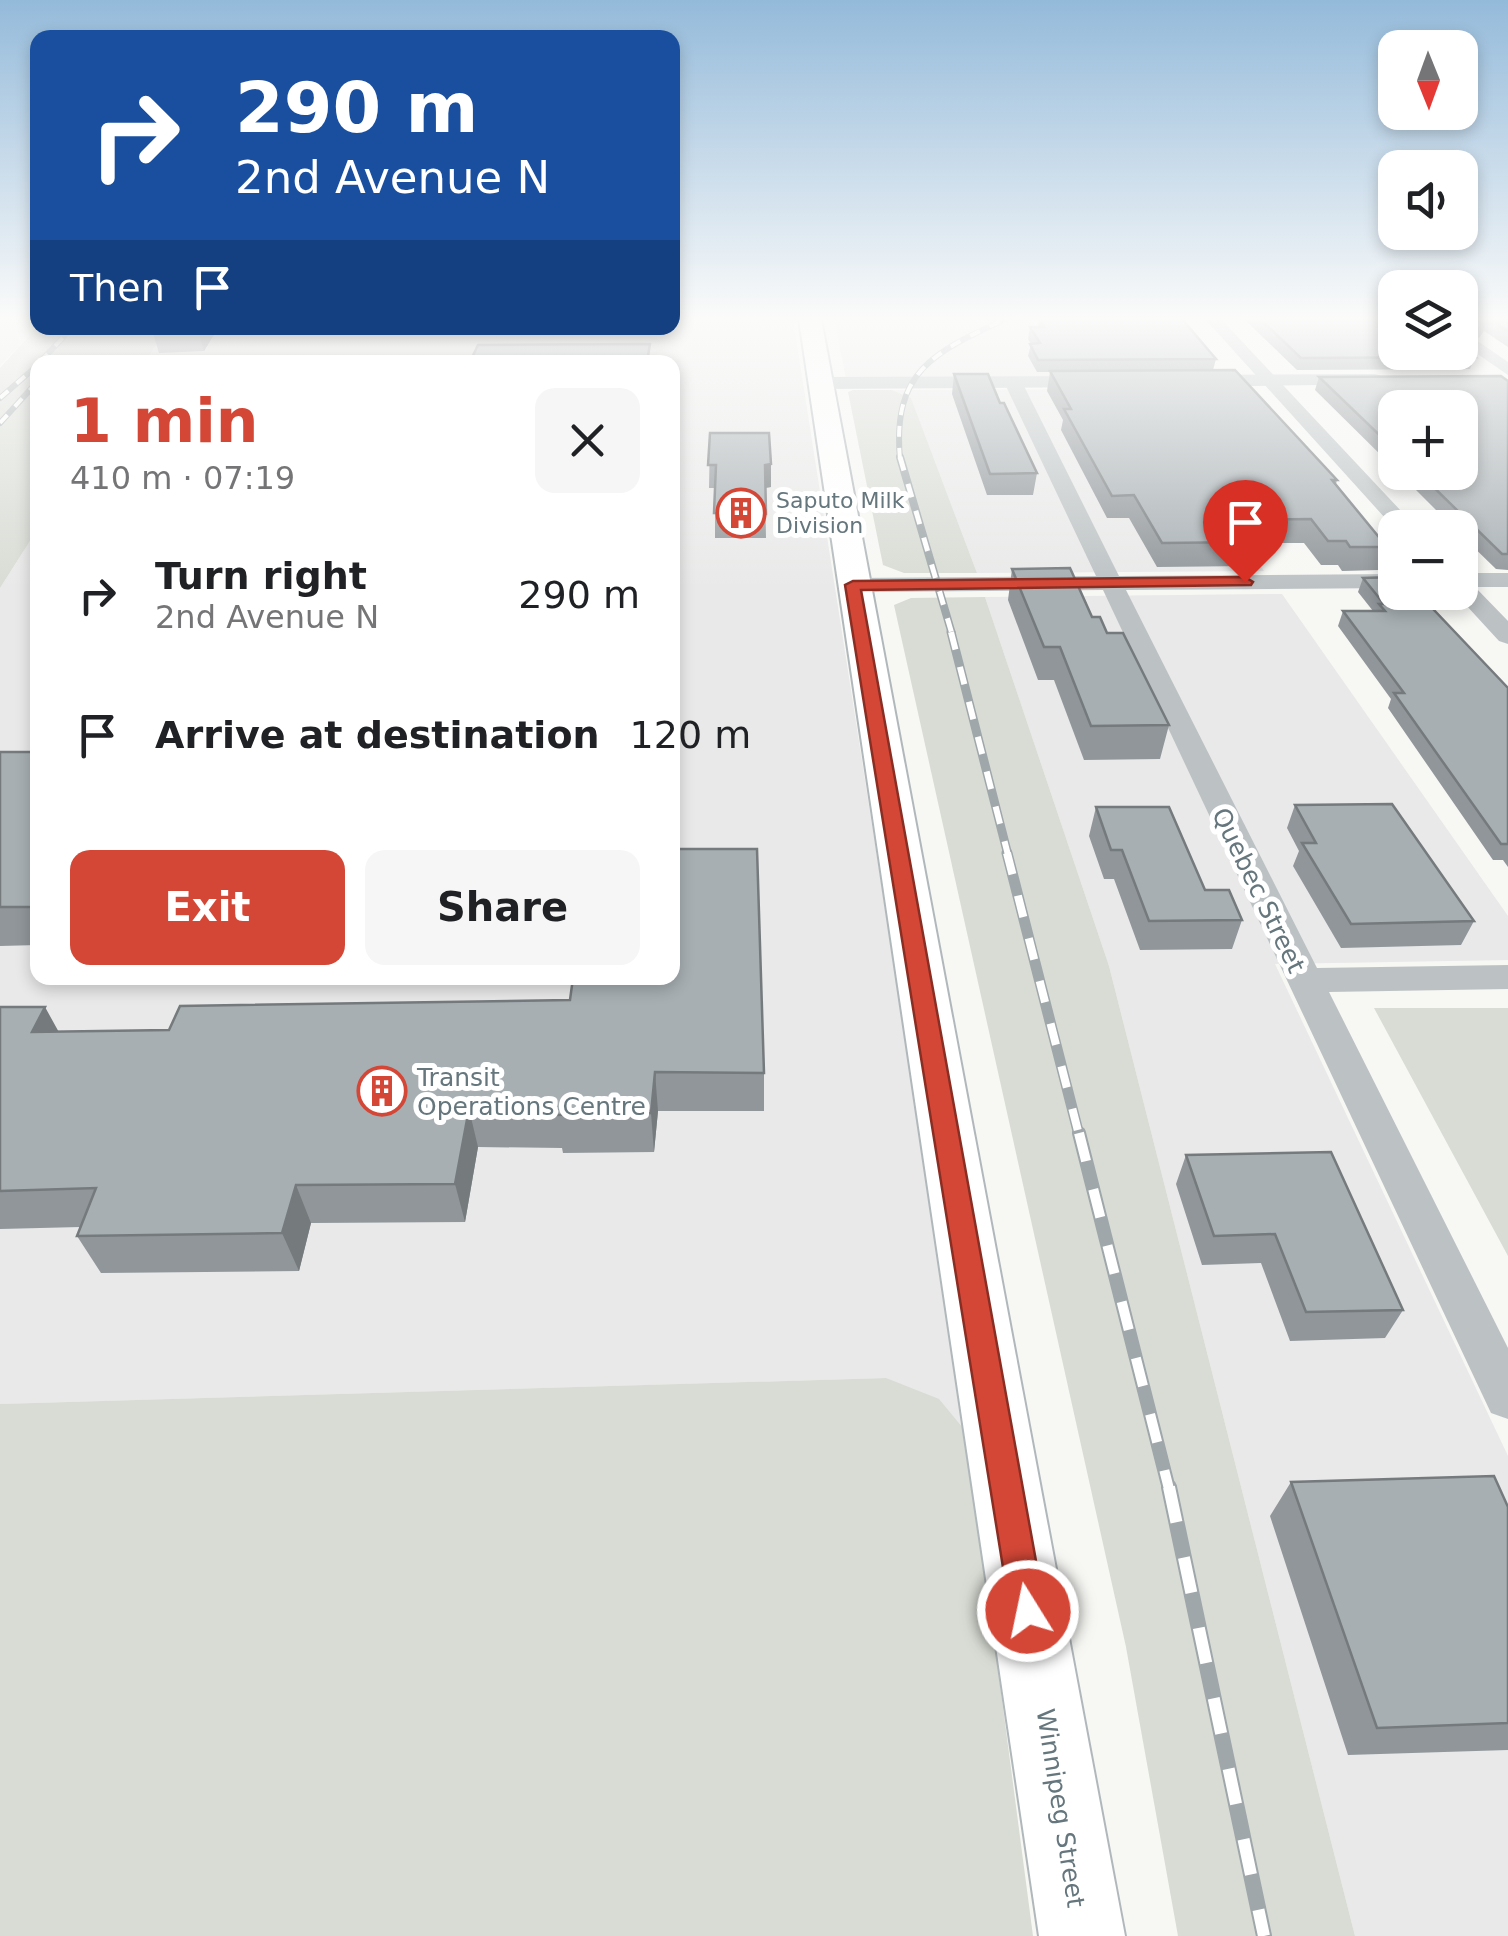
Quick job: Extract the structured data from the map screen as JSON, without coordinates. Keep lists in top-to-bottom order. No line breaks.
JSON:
{"streets":{"main road":["Winnipeg Street"],"street":["Quebec Street"]},"places":{"building":["Saputo Milk Division","Transit Operations Centre"]},"north":"bottom","page":{"map_buttons":["+","−"],"turn":["290 m","2nd Avenue N"],"then":"Then","heading":["1 min","410 m · 07:19"],"list":[{"name":"Turn right","note":"2nd Avenue N","value":"290 m"},{"name":"Arrive at destination","value":"120 m"}],"buttons":["Exit","Share"]}}
